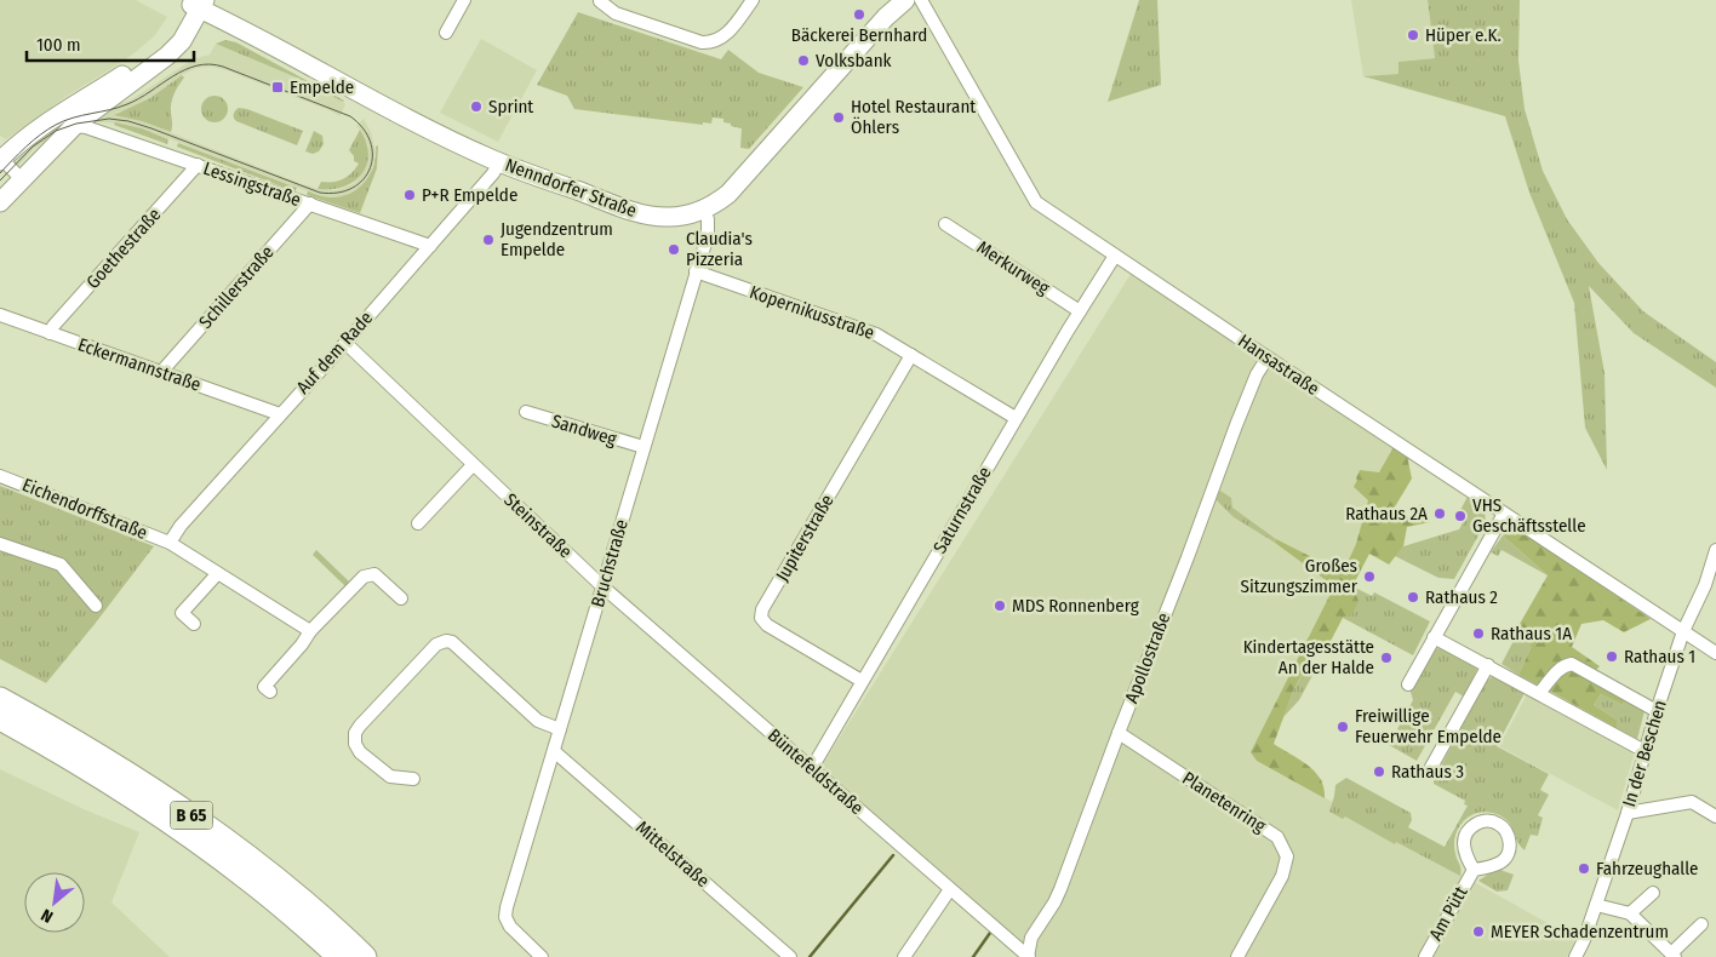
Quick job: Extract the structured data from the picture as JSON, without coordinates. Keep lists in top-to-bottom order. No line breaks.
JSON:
{"streets":{"highway":["B 65"],"street":["Lessingstraße","Nenndorfer Straße","Goethestraße","Merkurweg","Schillerstraße","Kopernikusstraße","Auf dem Rade","Eckermannstraße","Hansastraße","Sandweg","Eichendorffstraße","Saturnstraße","Steinstraße","Jupiterstraße","Bruchstraße","Apollostraße","In der Beschen","Büntefeldstraße","Planetenring","Mittelstraße","Am Pütt"]},"crossings":[["Lessingstraße","Goethestraße"],["Lessingstraße","Schillerstraße"],["Lessingstraße","Auf dem Rade"],["Nenndorfer Straße","Auf dem Rade"],["Nenndorfer Straße","Bruchstraße"],["Goethestraße","Eckermannstraße"],["Merkurweg","Saturnstraße"],["Schillerstraße","Eckermannstraße"],["Kopernikusstraße","Saturnstraße"],["Kopernikusstraße","Jupiterstraße"],["Kopernikusstraße","Bruchstraße"],["Auf dem Rade","Eckermannstraße"],["Auf dem Rade","Eichendorffstraße"],["Auf dem Rade","Steinstraße"],["Hansastraße","Saturnstraße"],["Hansastraße","Apollostraße"],["Hansastraße","In der Beschen"],["Sandweg","Bruchstraße"],["Saturnstraße","Jupiterstraße"],["Saturnstraße","Büntefeldstraße"],["Steinstraße","Bruchstraße"],["Steinstraße","Büntefeldstraße"],["Bruchstraße","Büntefeldstraße"],["Bruchstraße","Mittelstraße"],["Apollostraße","Büntefeldstraße"],["Apollostraße","Planetenring"]],"places":{"other":["Bäckerei Bernhard","Hüper e.K.","Volksbank","Sprint","Hotel Restaurant Öhlers","P+R Empelde","Jugendzentrum Empelde","Claudia's Pizzeria","Rathaus 2A","VHS Geschäftsstelle","Großes Sitzungszimmer","Rathaus 2","MDS Ronnenberg","Rathaus 1A","Rathaus 1","Kindertagesstätte An der Halde","Freiwillige Feuerwehr Empelde","Rathaus 3","Fahrzeughalle","MEYER Schadenzentrum"],"transit":["Empelde"]},"scale_bar":"100 m","north":"bottom left"}
